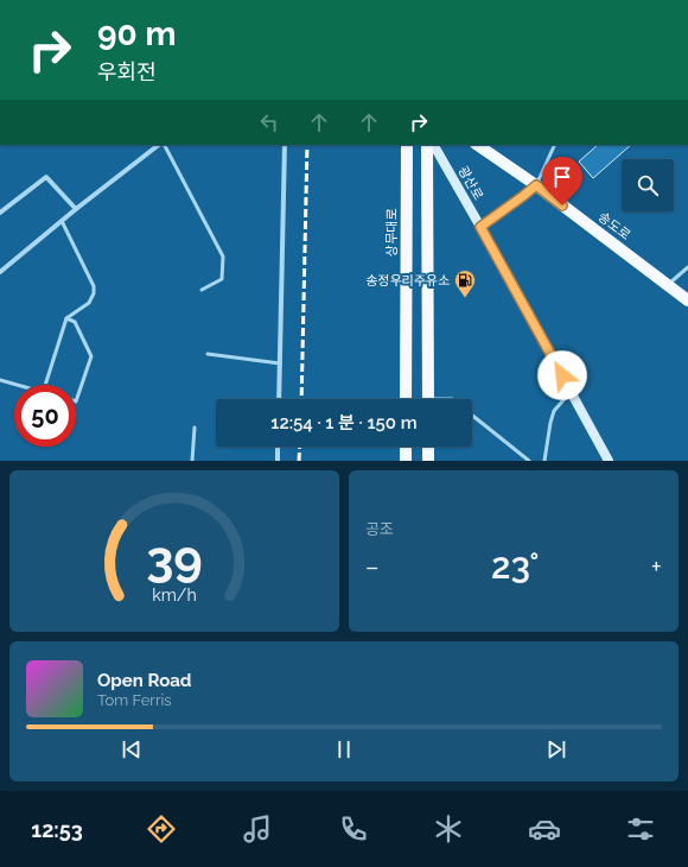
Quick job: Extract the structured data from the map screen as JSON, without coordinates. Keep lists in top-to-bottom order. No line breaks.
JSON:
{"streets":{"main road":["광산로","송도로","상무대로"]},"places":{"fuel station":["송정우리주유소"]},"page":{"turn":["90 m","우회전"],"limit":"50","trip":"12:54 · 1 분 · 150 m","tile":"공조","heat":["−","23°","+"],"song":["Open Road","Tom Ferris"],"tabs":"12:53","gauge":["39","km/h"]}}
